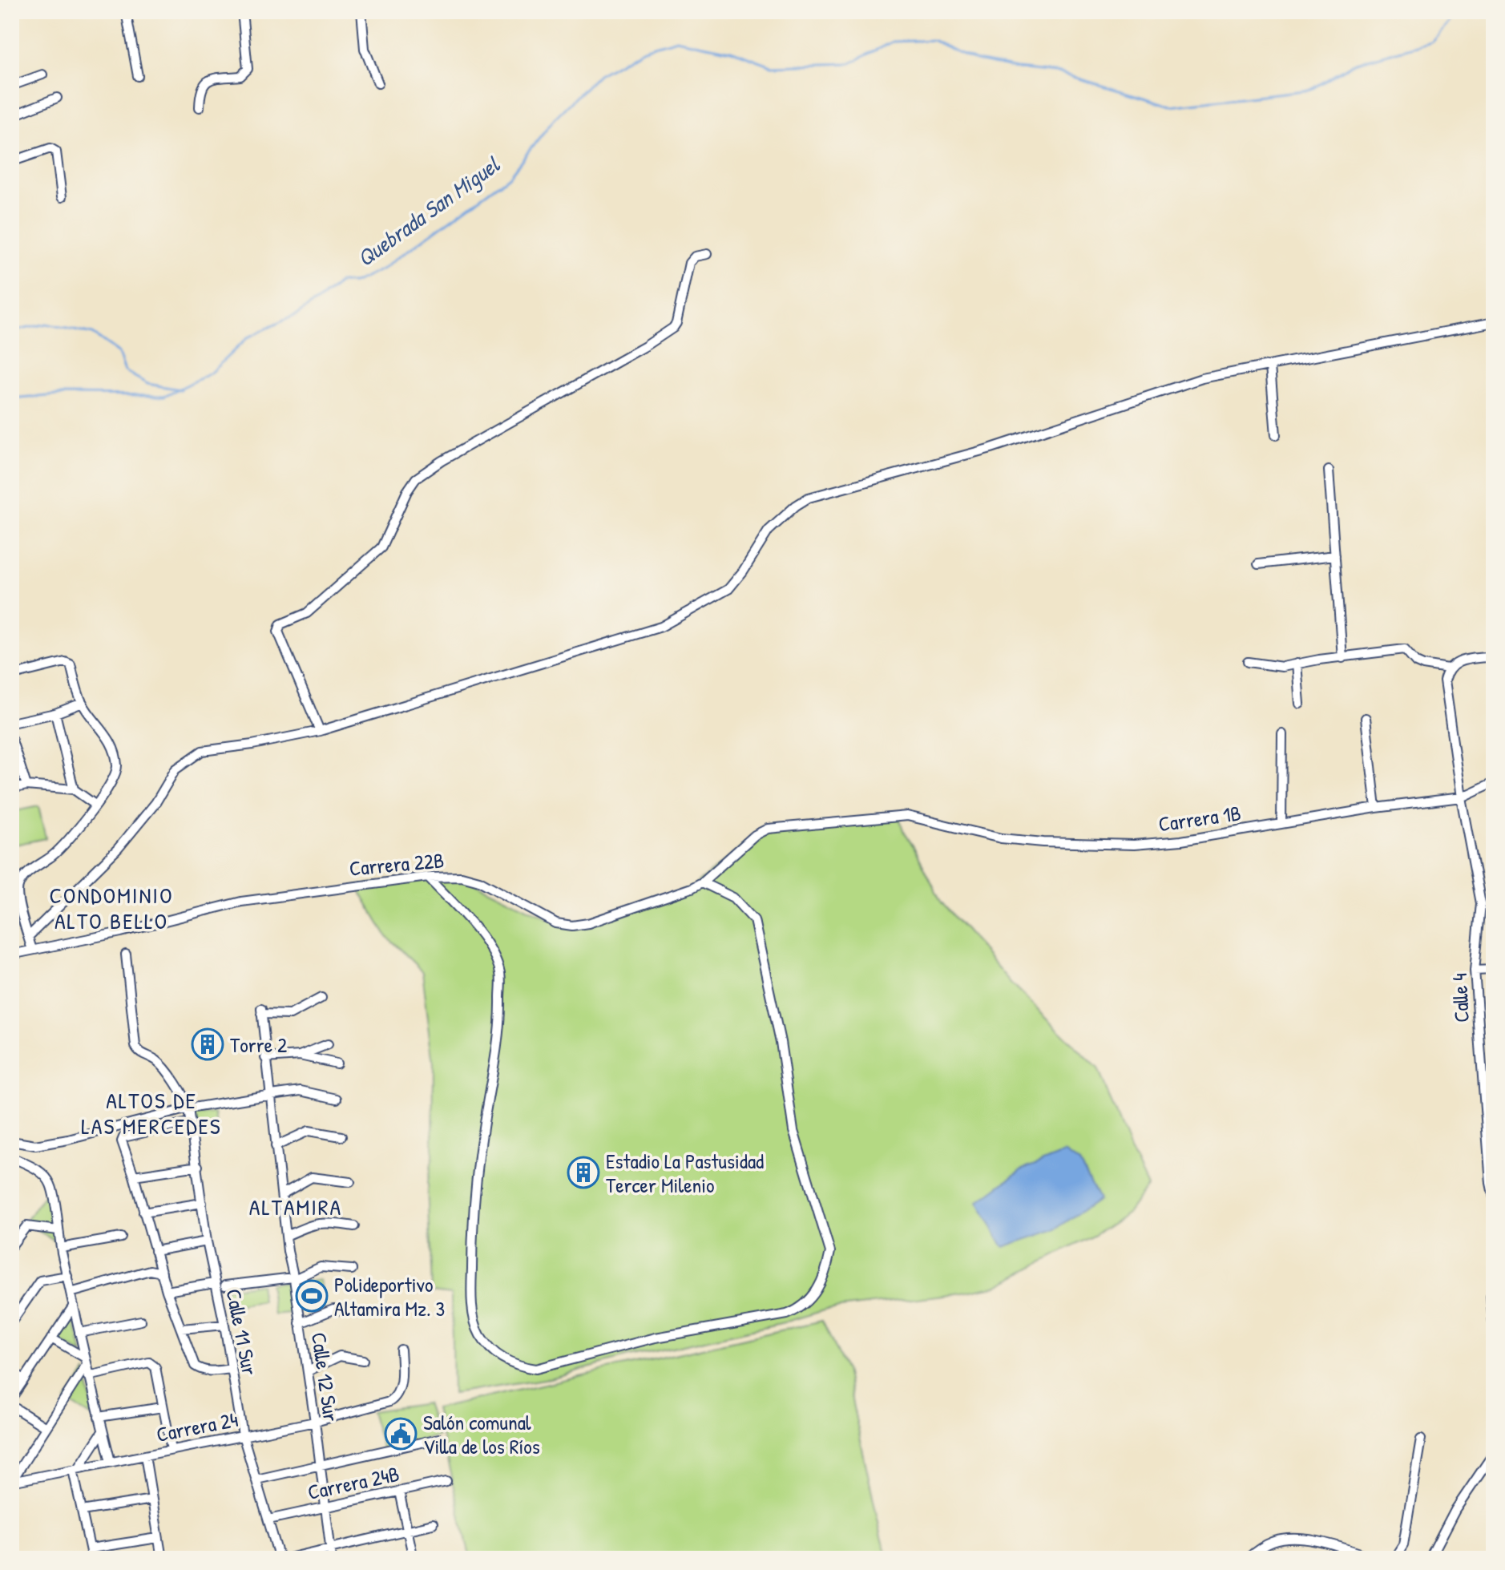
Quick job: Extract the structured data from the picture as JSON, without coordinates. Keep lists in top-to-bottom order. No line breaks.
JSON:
{"streets":{"street":["Carrera 1B","Carrera 22B","Calle 4","Calle 11 Sur","Calle 12 Sur","Carrera 24","Carrera 24B"]},"crossings":[["Carrera 1B","Carrera 22B"],["Carrera 1B","Calle 4"],["Calle 11 Sur","Carrera 24"],["Calle 11 Sur","Carrera 24B"],["Calle 12 Sur","Carrera 24"],["Calle 12 Sur","Carrera 24B"]],"districts":["CONDOMINIO ALTO BELLO","ALTOS DE LAS MERCEDES","ALTAMIRA"],"water":["Quebrada San Miguel"],"places":{"building":["Torre 2","Estadio La Pastusidad Tercer Milenio"],"sports":["Polideportivo Altamira Mz. 3"],"public building":["Salón comunal Villa de los Ríos"]}}
